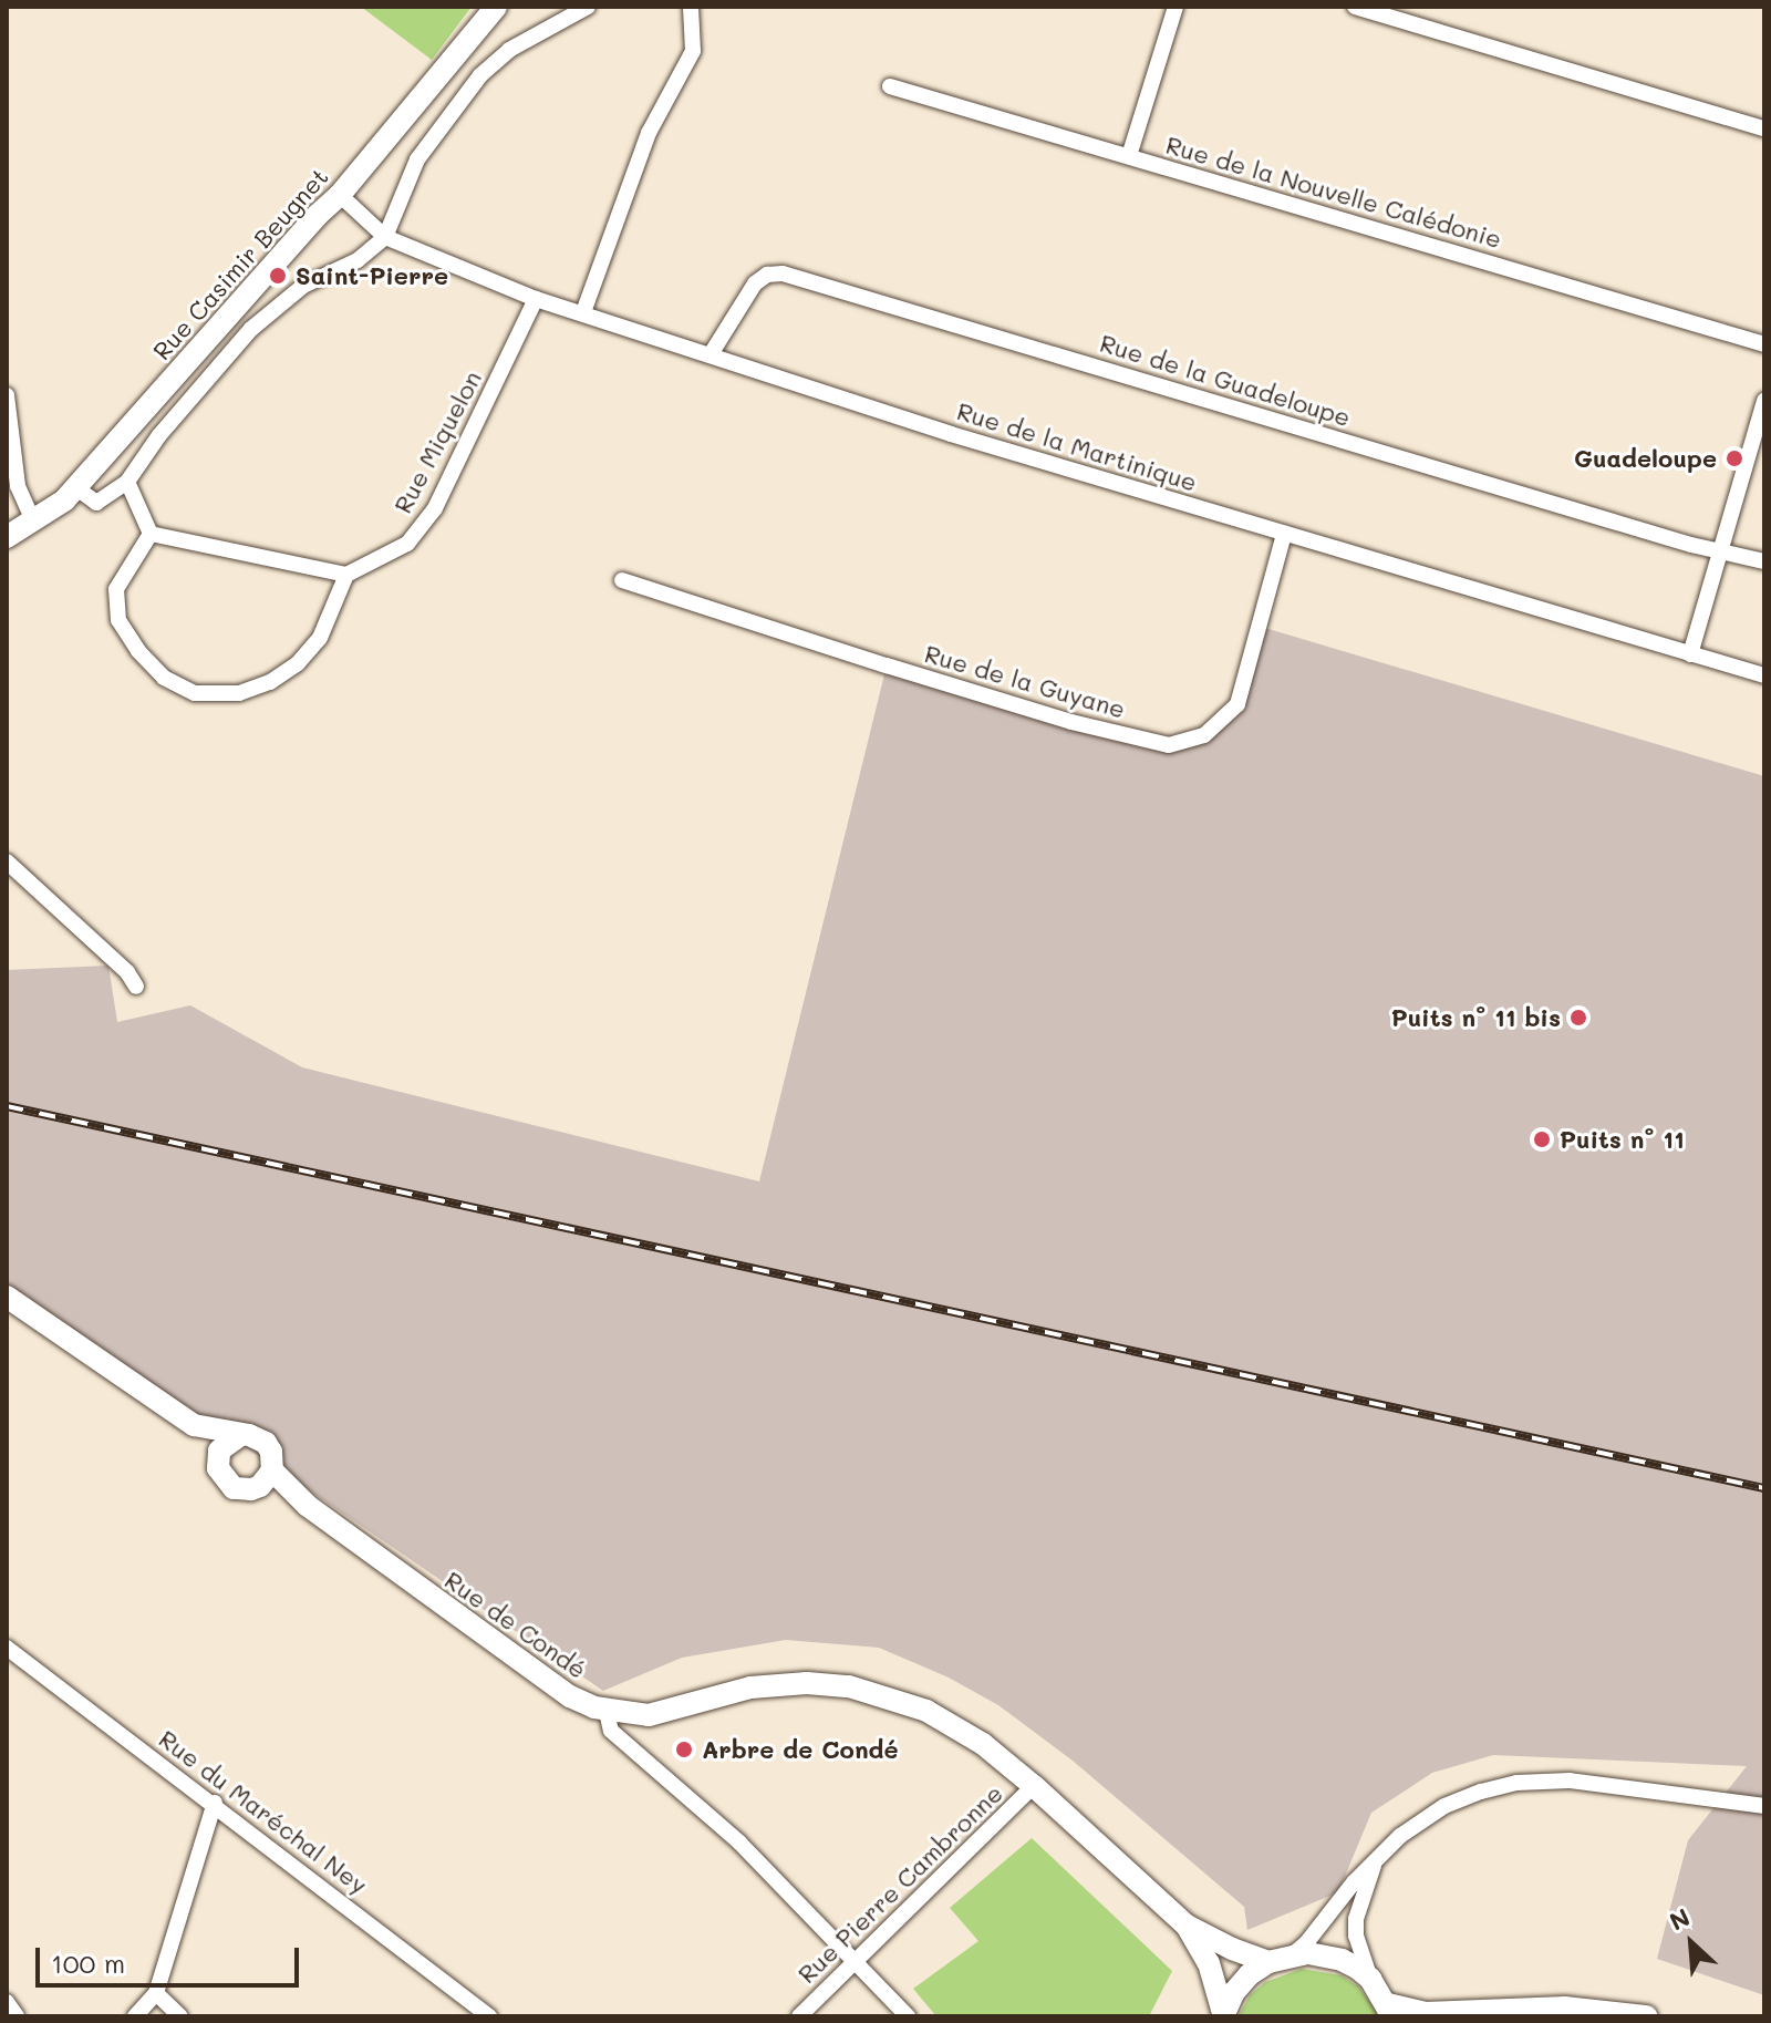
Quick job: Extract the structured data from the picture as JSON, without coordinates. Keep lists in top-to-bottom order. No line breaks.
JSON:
{"streets":{"main road":["Rue Casimir Beugnet","Rue de Condé"],"street":["Rue de la Nouvelle Calédonie","Rue de la Guadeloupe","Rue Miquelon","Rue de la Martinique","Rue de la Guyane","Rue du Maréchal Ney","Rue Pierre Cambronne"]},"crossings":[["Rue Casimir Beugnet","Rue de la Martinique"],["Rue de la Guadeloupe","Rue de la Martinique"],["Rue Miquelon","Rue de la Martinique"],["Rue de la Martinique","Rue de la Guyane"]],"places":["Saint-Pierre","Guadeloupe","Puits n° 11 bis","Puits n° 11","Arbre de Condé"],"scale_bar":"100 m","north":"top left"}
